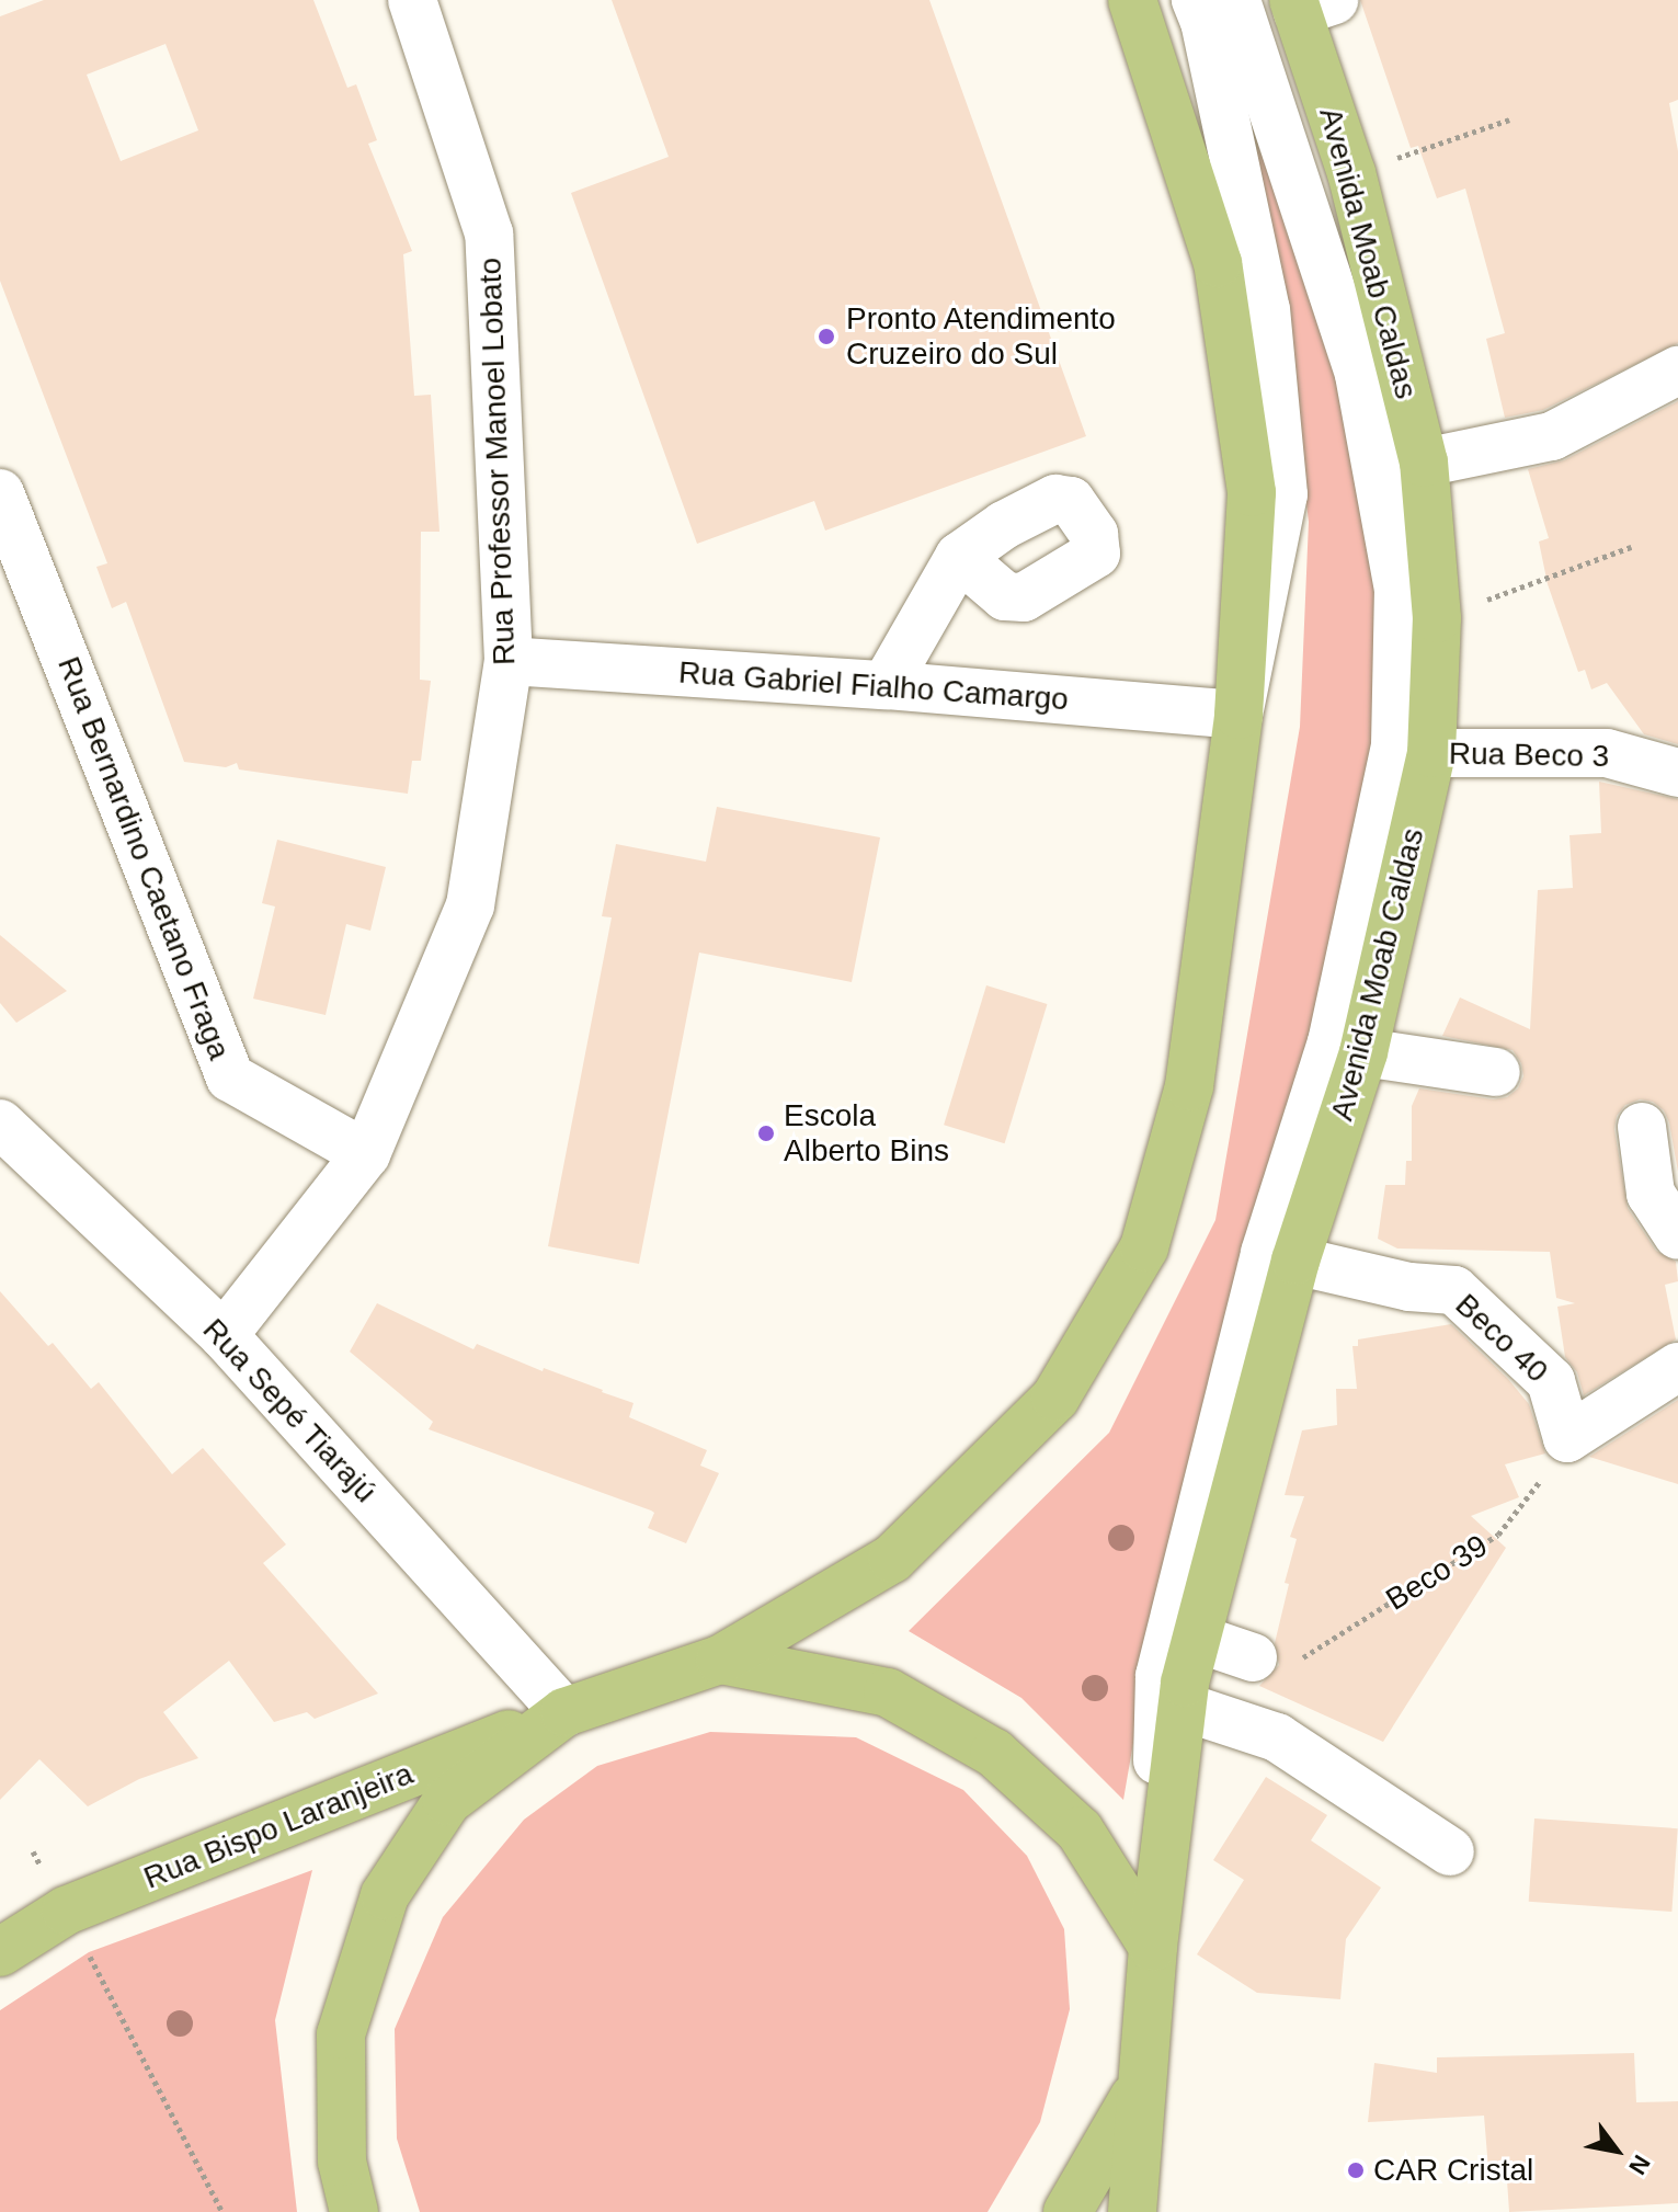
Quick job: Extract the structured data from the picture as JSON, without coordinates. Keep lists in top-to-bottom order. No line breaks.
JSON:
{"streets":{"main road":["Avenida Moab Caldas","Rua Bispo Laranjeira"],"street":["Rua Professor Manoel Lobato","Rua Gabriel Fialho Camargo","Rua Beco 3","Rua Bernardino Caetano Fraga","Beco 40","Rua Sepé Tiarajú"],"path":["Beco 39"]},"crossings":[["Avenida Moab Caldas","Rua Beco 3"],["Avenida Moab Caldas","Beco 40"],["Rua Professor Manoel Lobato","Rua Gabriel Fialho Camargo"],["Rua Professor Manoel Lobato","Rua Bernardino Caetano Fraga"],["Rua Professor Manoel Lobato","Rua Sepé Tiarajú"],["Beco 40","Beco 39"],["Rua Sepé Tiarajú","Rua Bispo Laranjeira"]],"places":["Pronto Atendimento Cruzeiro do Sul","Escola Alberto Bins","CAR Cristal"],"north":"bottom right"}
